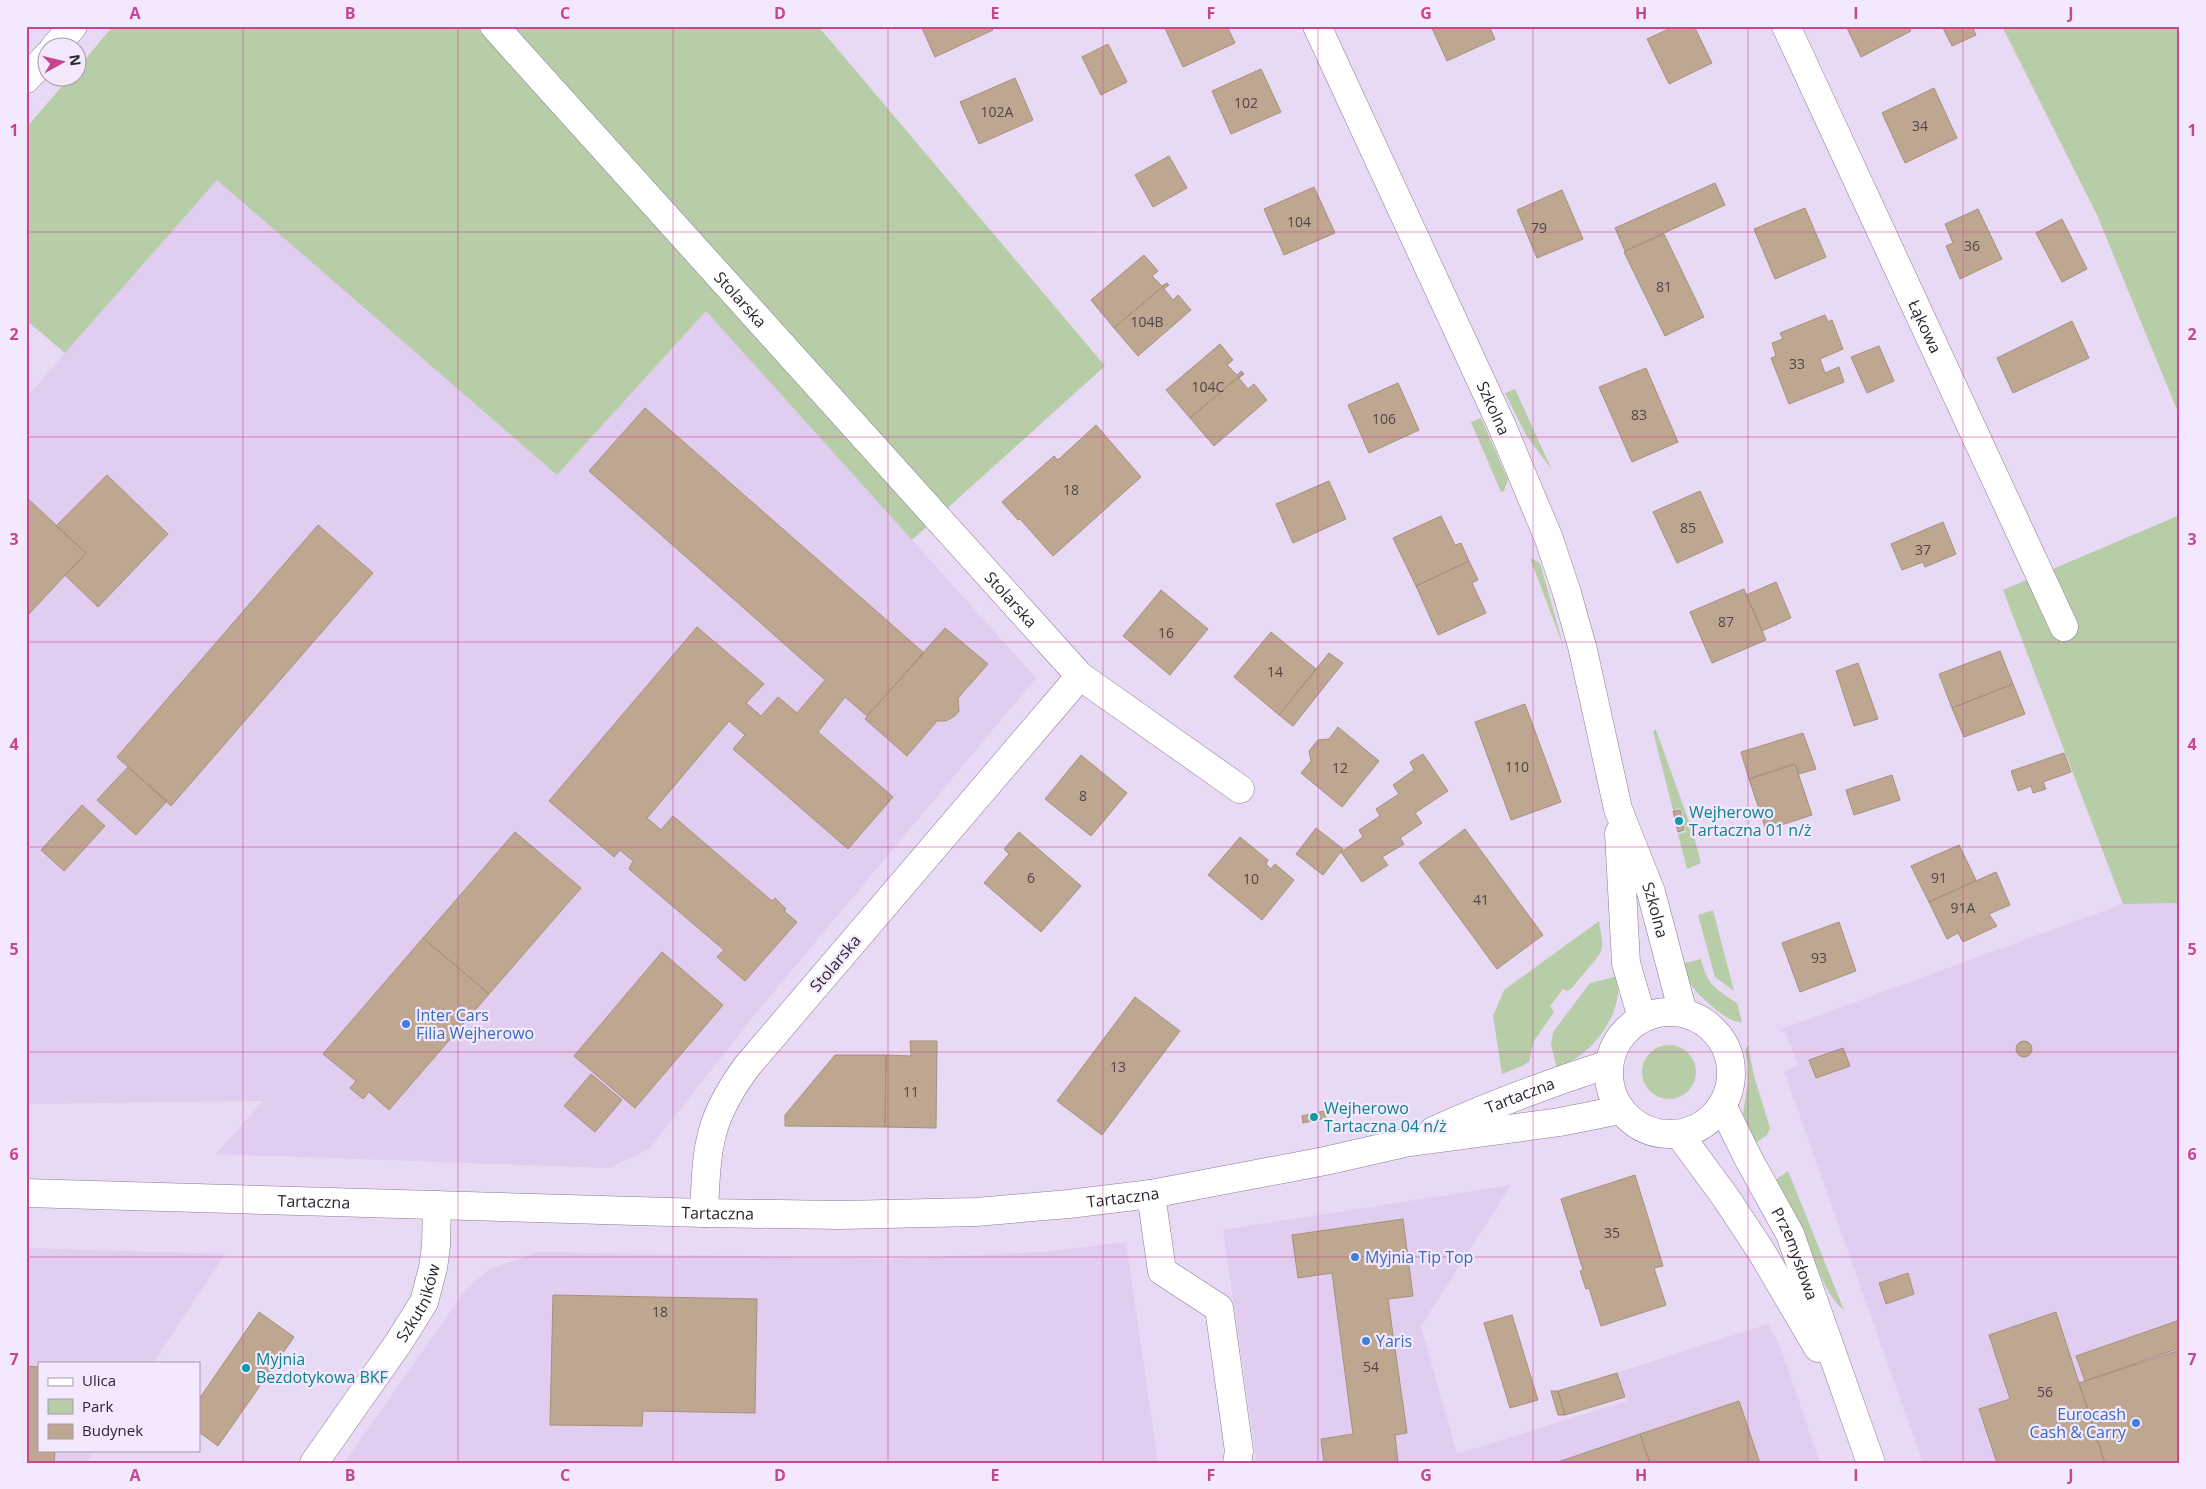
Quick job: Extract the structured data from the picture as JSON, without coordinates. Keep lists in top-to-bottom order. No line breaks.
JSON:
{"streets":{"street":["Stolarska","Łąkowa","Szkolna","Tartaczna","Przemysłowa","Szkutników"]},"crossings":[["Stolarska","Tartaczna"],["Szkolna","Tartaczna"],["Szkolna","Przemysłowa"],["Tartaczna","Przemysłowa"],["Tartaczna","Szkutników"]],"places":["Wejherowo Tartaczna 01 n/ż","Inter Cars Filia Wejherowo","Wejherowo Tartaczna 04 n/ż","Myjnia Tip Top","Yaris","Myjnia Bezdotykowa BKF","Eurocash Cash & Carry"],"house_numbers":["102","102A","34","104","79","36","81","104B","33","104C","83","106","18","85","37","87","16","14","110","12","8","6","91","10","41","91A","93","13","11","35","18","54","56"],"legend":["Ulica","Park","Budynek"],"north":"right","grid":{"columns":["A","B","C","D","E","F","G","H","I","J"],"rows":["1","2","3","4","5","6","7"]}}
